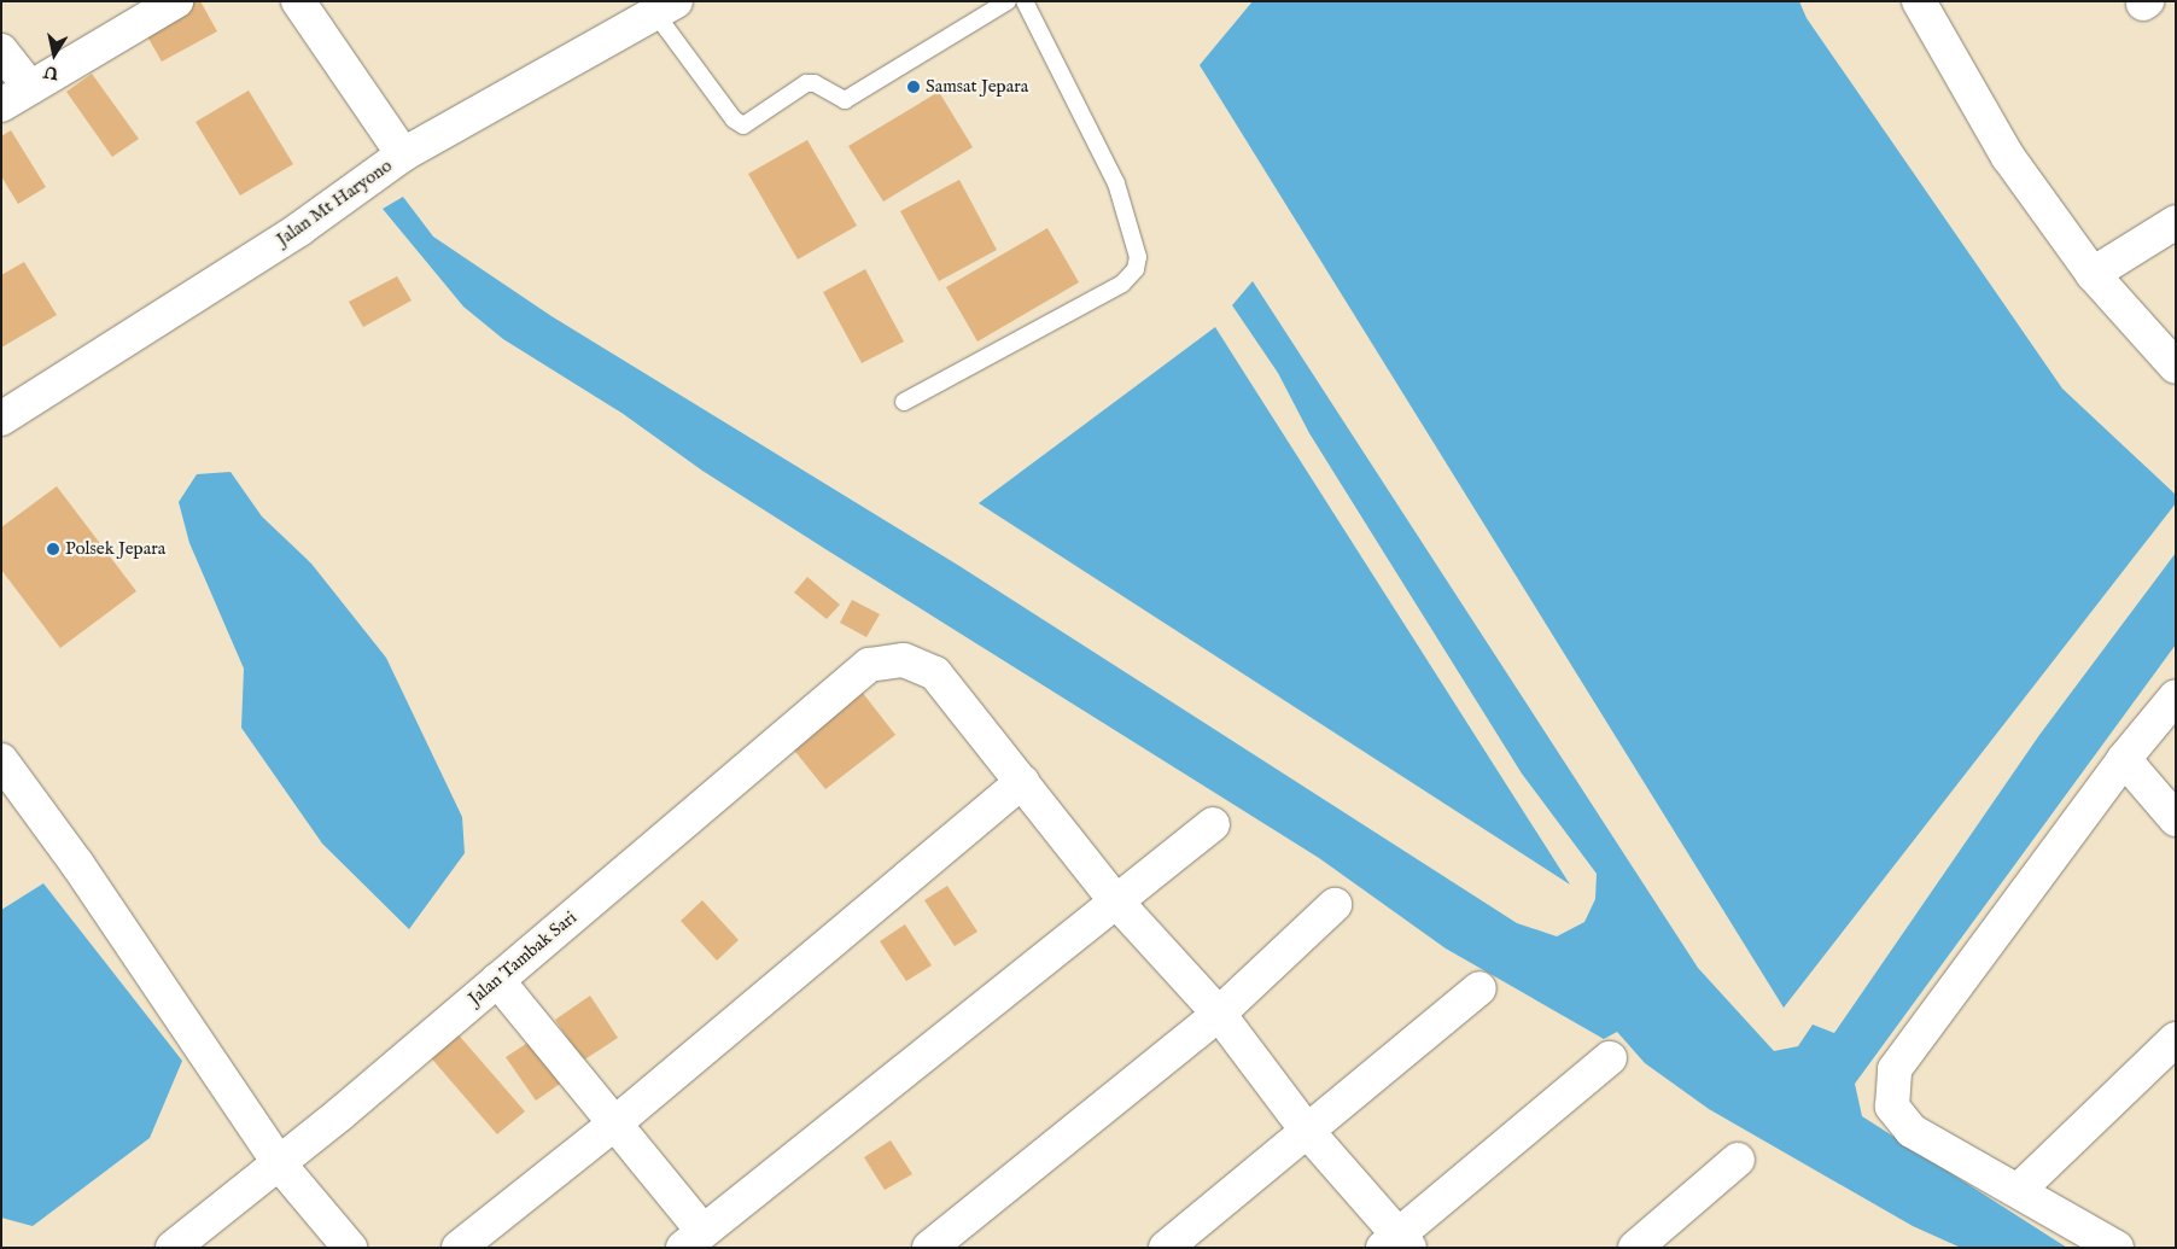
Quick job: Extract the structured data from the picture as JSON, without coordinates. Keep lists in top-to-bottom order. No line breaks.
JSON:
{"streets":{"street":["Jalan Mt Haryono","Jalan Tambak Sari"]},"places":["Samsat Jepara","Polsek Jepara"],"north":"bottom"}
